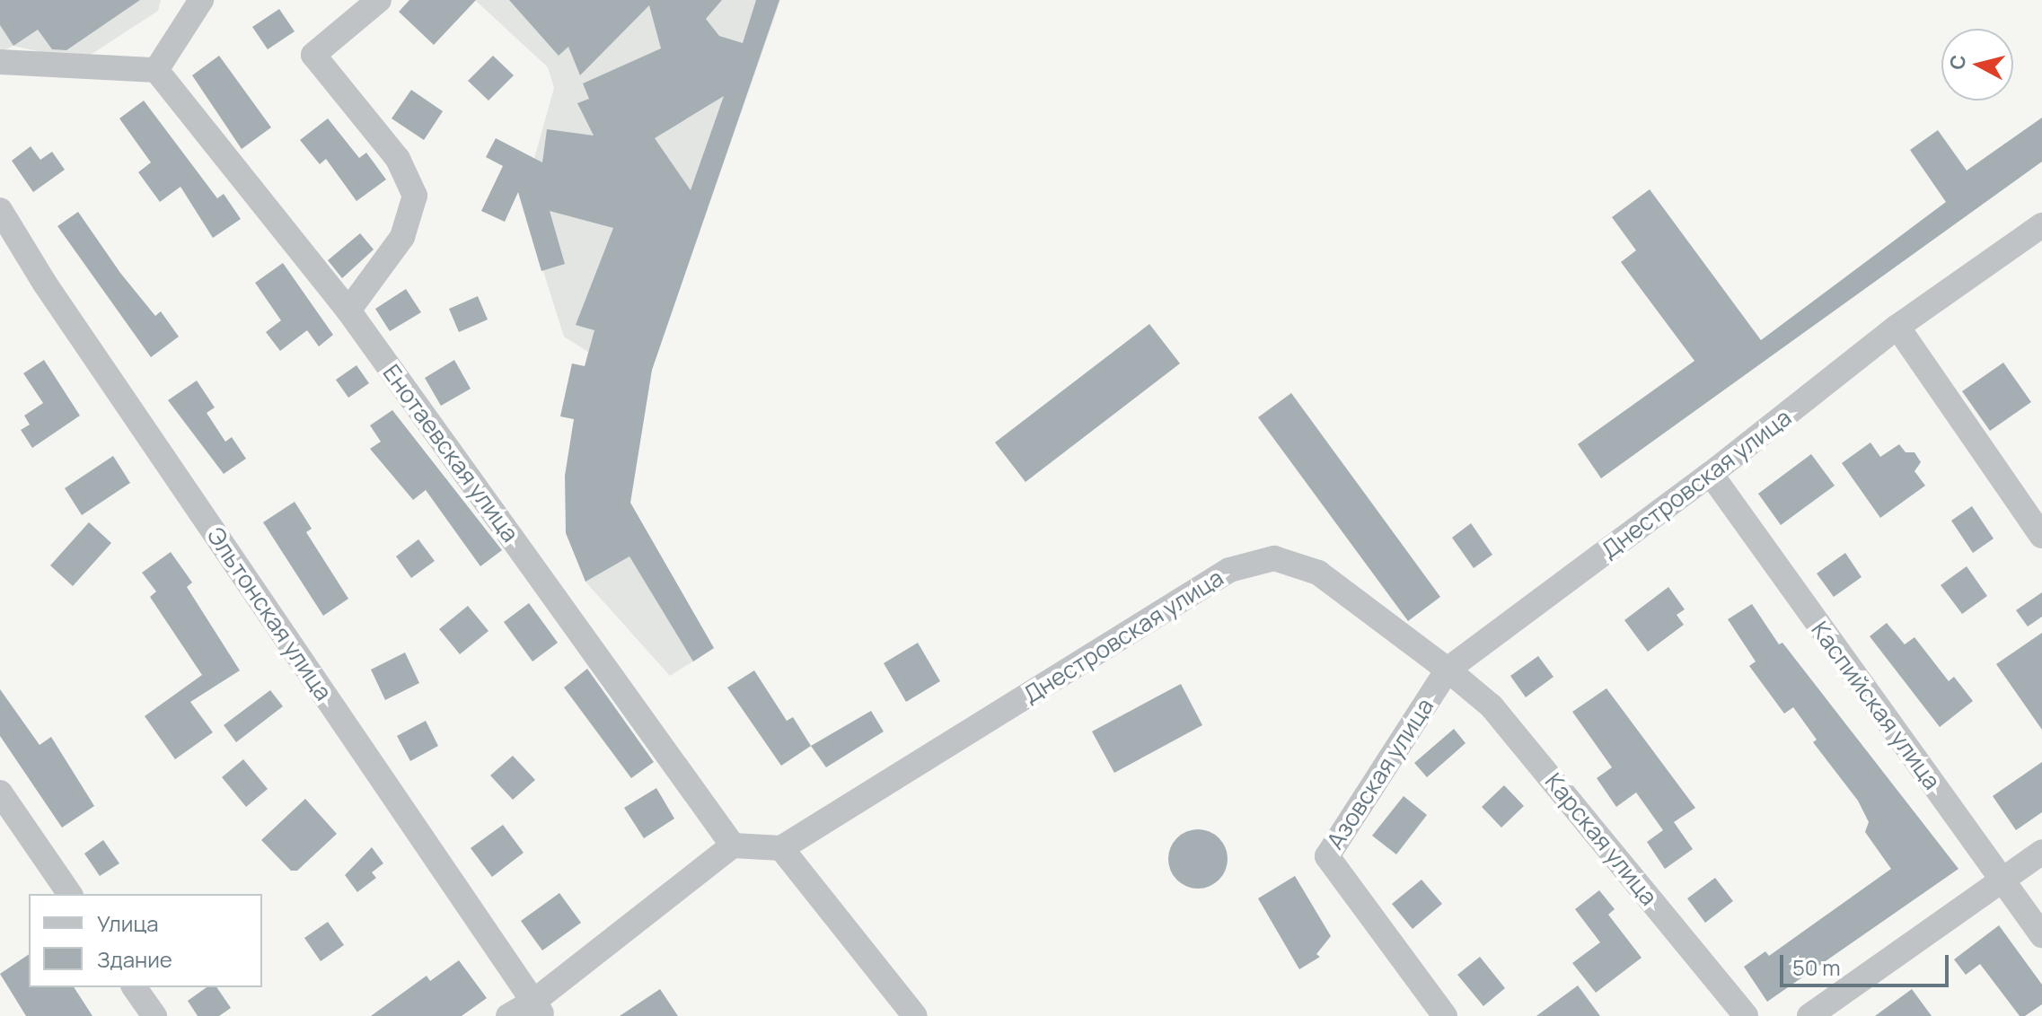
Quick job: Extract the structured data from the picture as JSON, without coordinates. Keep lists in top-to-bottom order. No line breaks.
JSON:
{"streets":{"street":["Енотаевская улица","Днестровская улица","Эльтонская улица","Каспийская улица","Азовская улица","Карская улица"]},"crossings":[["Днестровская улица","Каспийская улица"],["Днестровская улица","Азовская улица"],["Днестровская улица","Карская улица"],["Азовская улица","Карская улица"]],"legend":["Улица","Здание"],"scale_bar":"50 m","north":"left"}
